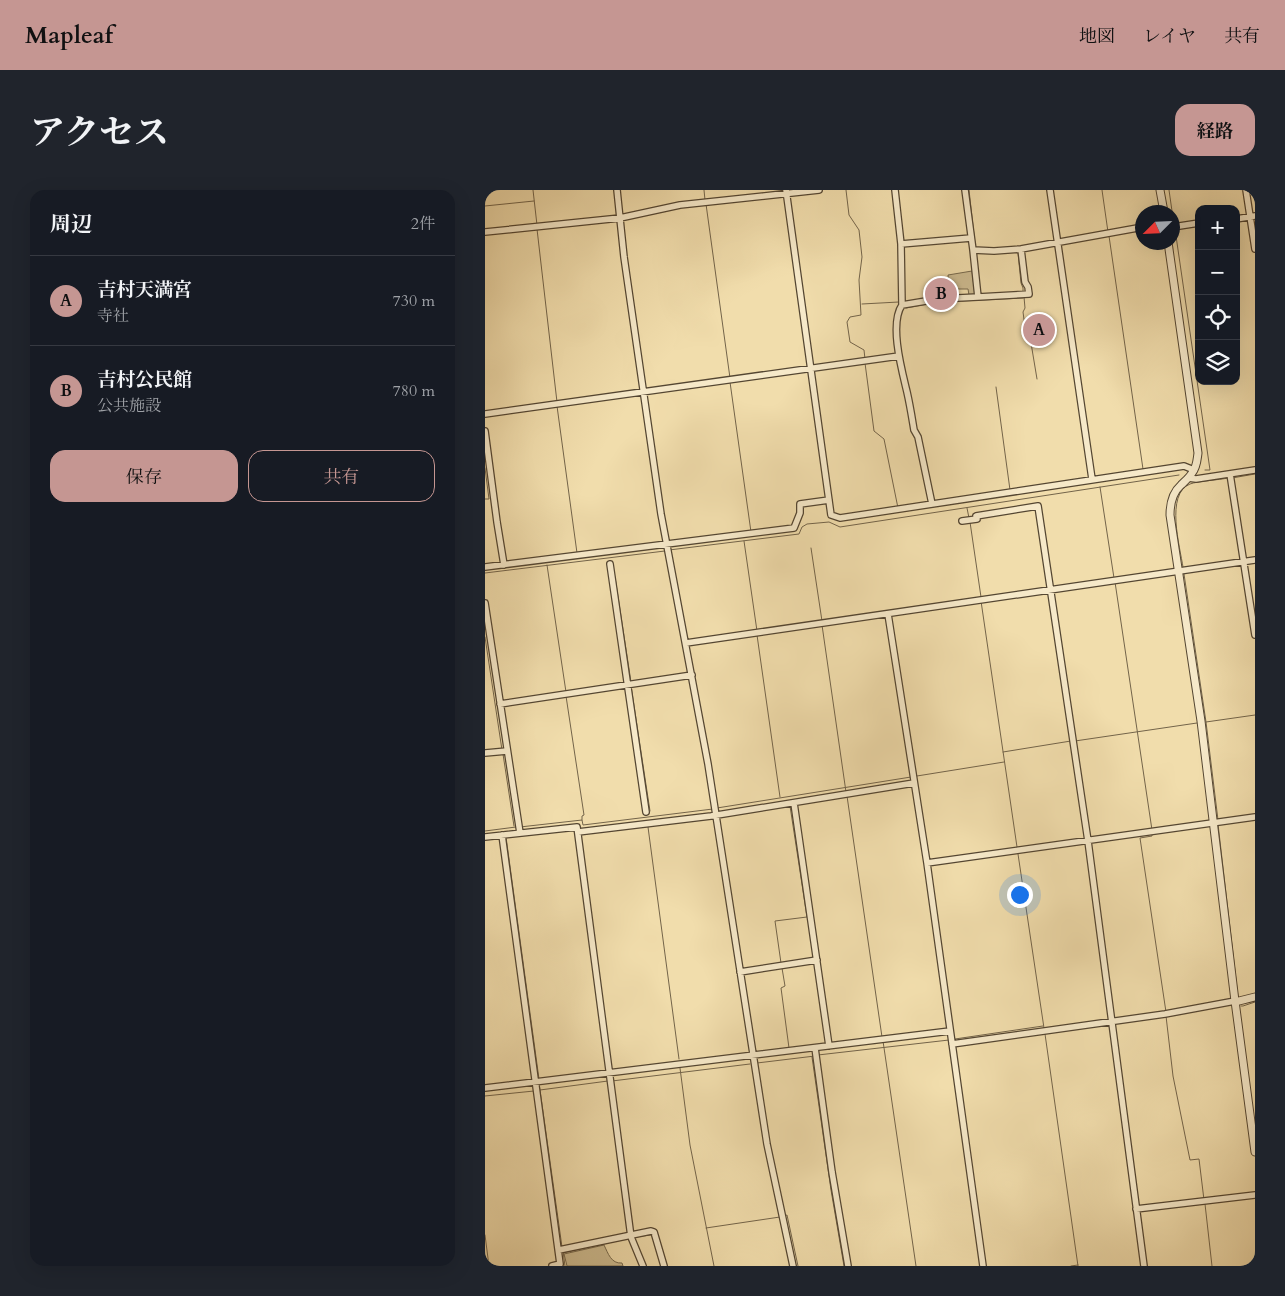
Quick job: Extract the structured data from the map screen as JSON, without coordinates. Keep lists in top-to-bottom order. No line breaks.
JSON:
{"north":"bottom left","page":{"header":"Mapleaf","nav":["地図","レイヤ","共有"],"title":"アクセス","buttons":["経路",["保存","共有"]],"heading":["周辺","2件"],"map_buttons":["+","−"],"list":[{"mark":"A","name":"吉村天満宮","note":"寺社","value":"730 m"},{"mark":"B","name":"吉村公民館","note":"公共施設","value":"780 m"}],"pins":["B","A"]}}
